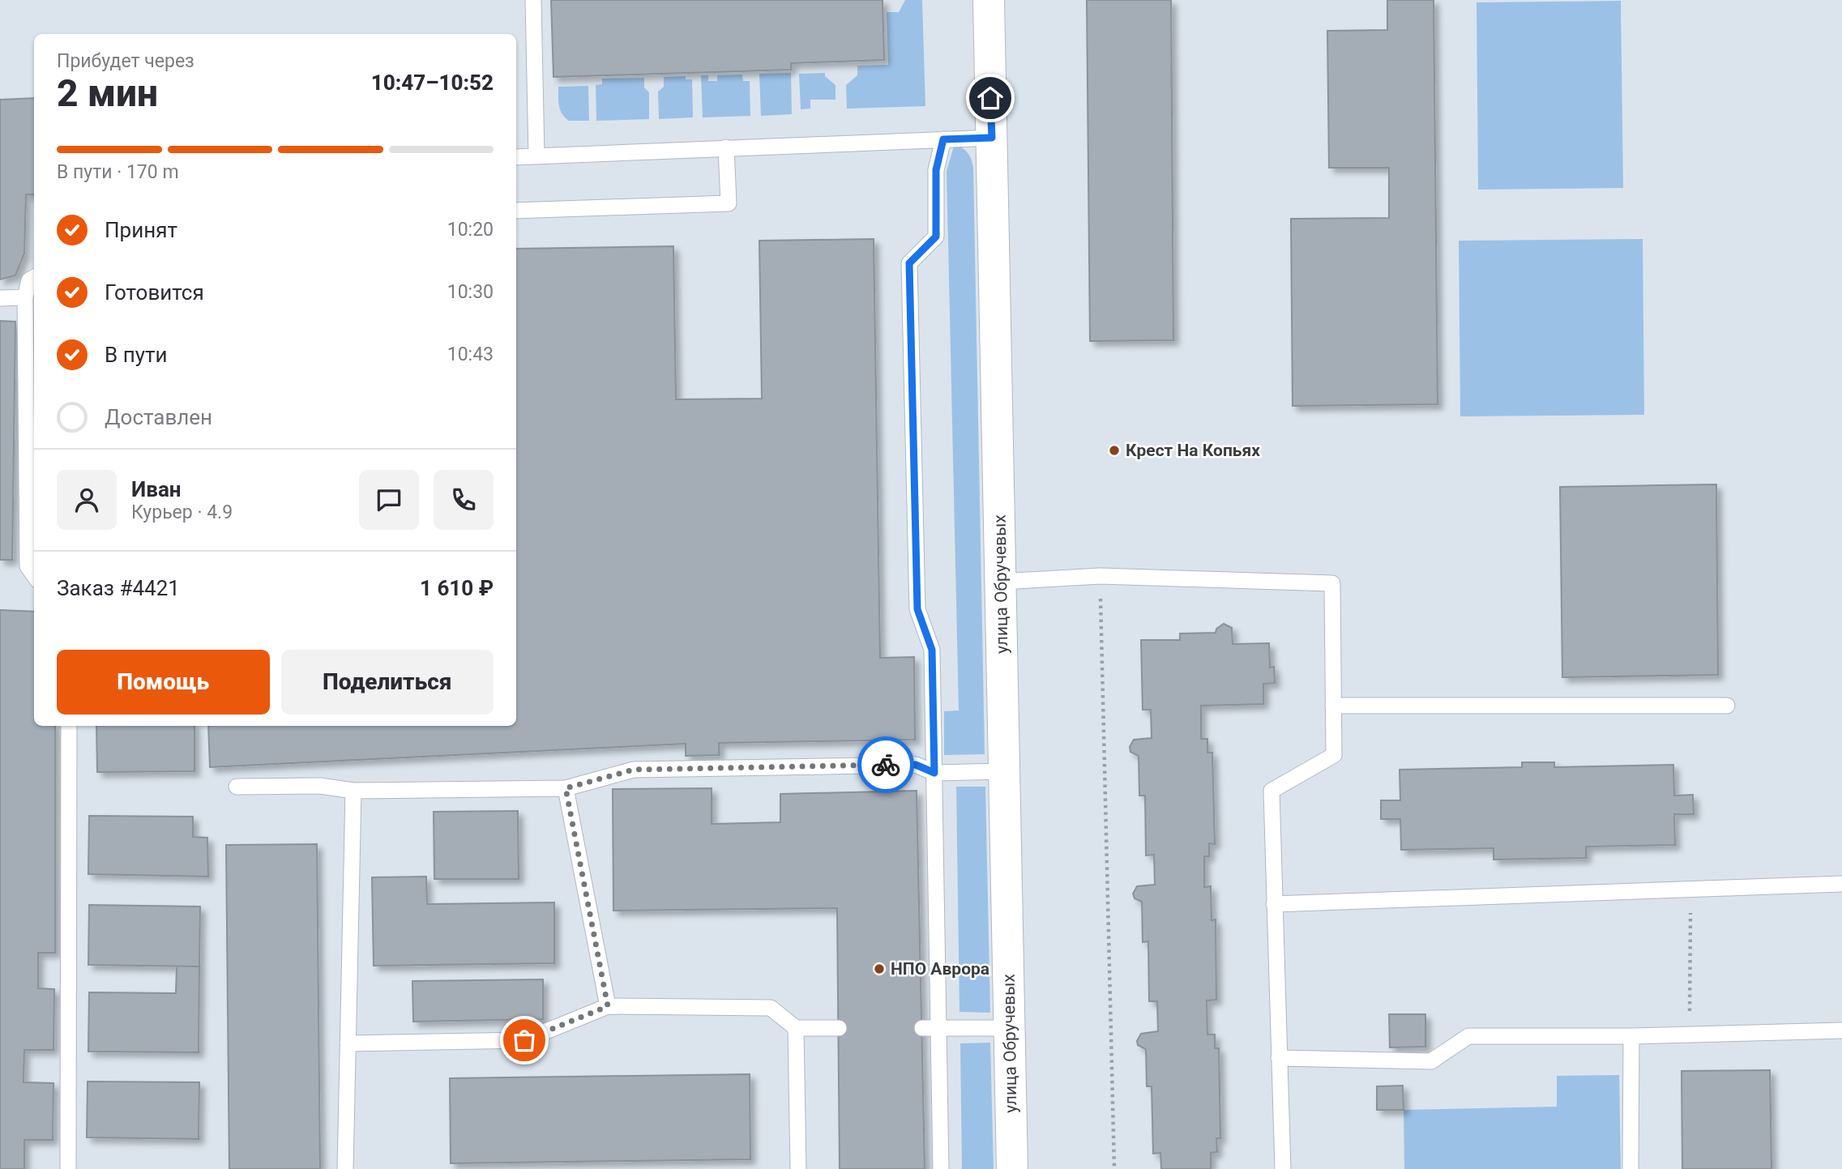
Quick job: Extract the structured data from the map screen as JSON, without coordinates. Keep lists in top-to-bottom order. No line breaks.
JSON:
{"streets":{"street":["улица Обручевых"]},"places":["Крест На Копьях","НПО Аврора"],"page":{"heading":["2 мин","Прибудет через","10:47–10:52"],"panel":["Иван","Курьер · 4.9","Заказ #4421","1 610 ₽"],"bar":"В пути · 170 m","list":[["Принят","10:20"],["Готовится","10:30"],["В пути","10:43"],"Доставлен"],"buttons":["Помощь","Поделиться"]}}
